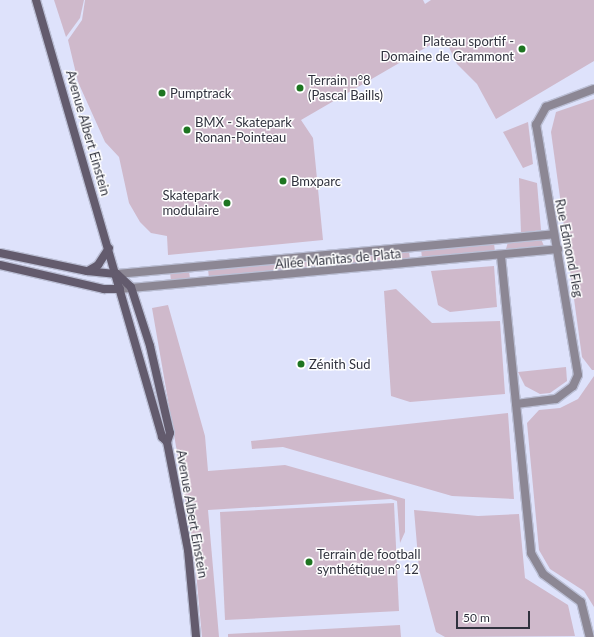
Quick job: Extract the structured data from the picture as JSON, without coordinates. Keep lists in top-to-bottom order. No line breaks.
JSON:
{"streets":{"main road":["Avenue Albert Einstein"],"street":["Rue Edmond Fleg","Allée Manitas de Plata"]},"crossings":[["Avenue Albert Einstein","Allée Manitas de Plata"],["Rue Edmond Fleg","Allée Manitas de Plata"]],"places":["Plateau sportif - Domaine de Grammont","Terrain n°8 (Pascal Baills)","Pumptrack","BMX - Skatepark Ronan-Pointeau","Bmxparc","Skatepark modulaire","Zénith Sud","Terrain de football synthétique n° 12"],"scale_bar":"50 m"}
